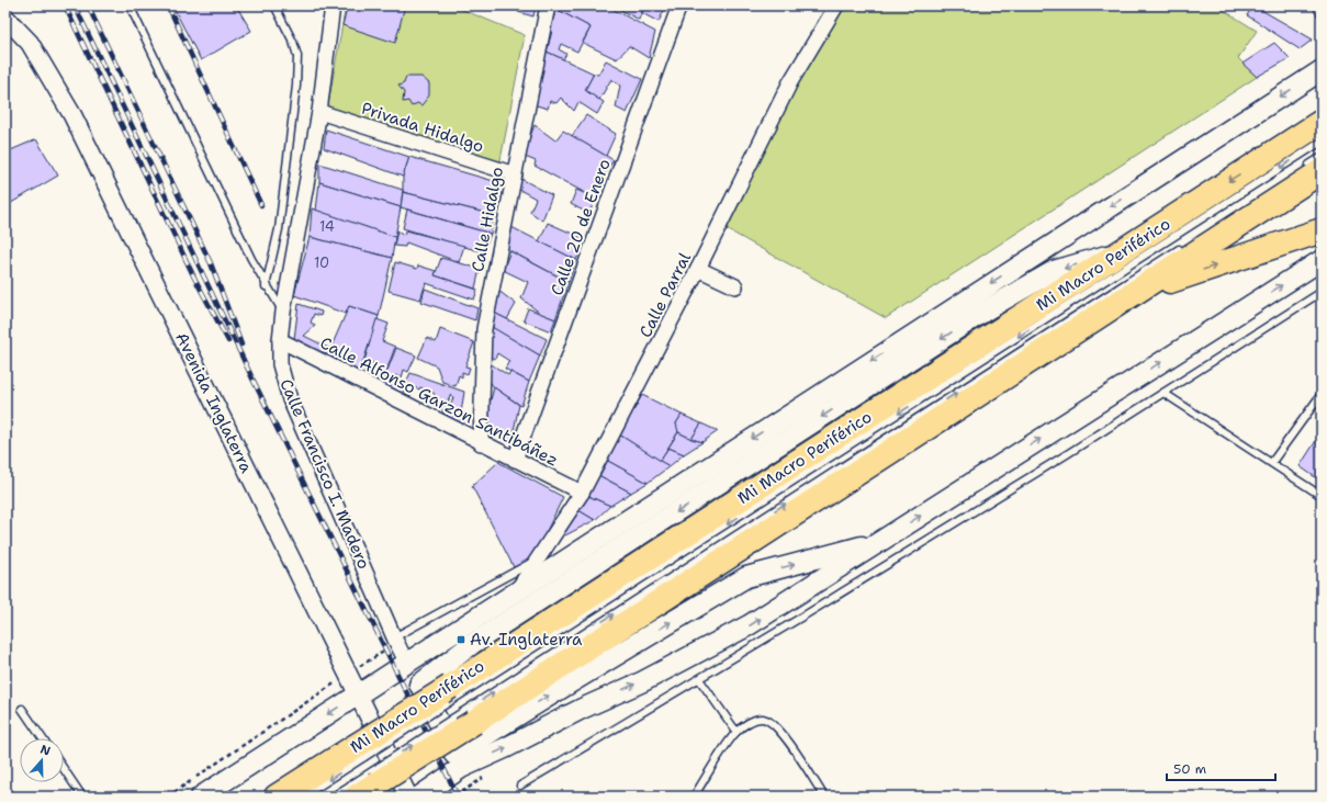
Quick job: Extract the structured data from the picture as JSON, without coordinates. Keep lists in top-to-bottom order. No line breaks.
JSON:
{"streets":{"main road":["Calle Francisco I. Madero"],"street":["Privada Hidalgo","Calle Hidalgo","Calle 20 de Enero","Calle Parral","Calle Alfonso Garzon Santibáñez","Avenida Inglaterra"],"lane":["Mi Macro Periférico"]},"crossings":[["Privada Hidalgo","Calle Hidalgo"],["Privada Hidalgo","Calle Francisco I. Madero"],["Calle Hidalgo","Calle Alfonso Garzon Santibáñez"],["Calle 20 de Enero","Calle Alfonso Garzon Santibáñez"],["Calle Parral","Calle Alfonso Garzon Santibáñez"],["Calle Alfonso Garzon Santibáñez","Calle Francisco I. Madero"]],"places":{"transit":["Av. Inglaterra"]},"house_numbers":["14","10"],"scale_bar":"50 m","north":"top"}
